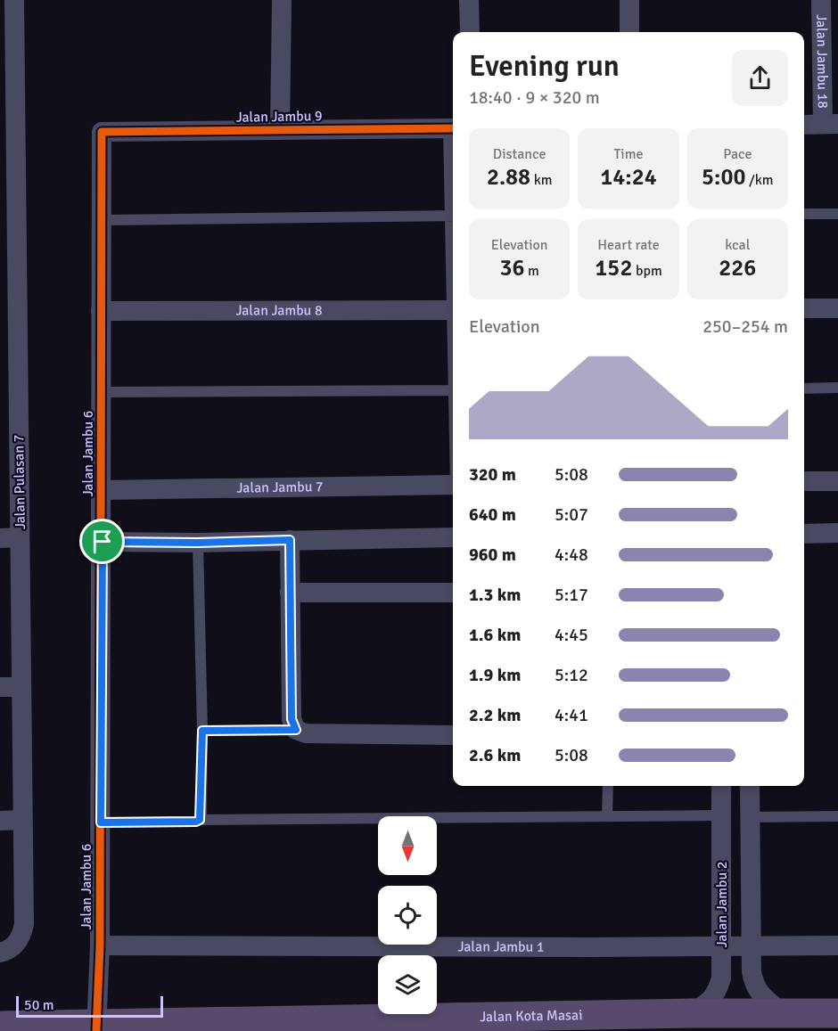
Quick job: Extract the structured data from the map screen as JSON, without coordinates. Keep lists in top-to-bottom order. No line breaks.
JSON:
{"streets":{"main road":["Jalan Kota Masai"],"street":["Jalan Jambu 18","Jalan Jambu 9","Jalan Jambu 8","Jalan Jambu 6","Jalan Pulasan 7","Jalan Jambu 7","Jalan Jambu 2","Jalan Jambu 1"]},"crossings":[["Jalan Jambu 9","Jalan Jambu 6"],["Jalan Jambu 8","Jalan Jambu 6"],["Jalan Jambu 6","Jalan Jambu 7"],["Jalan Jambu 6","Jalan Jambu 1"],["Jalan Jambu 6","Jalan Kota Masai"],["Jalan Jambu 2","Jalan Jambu 1"],["Jalan Jambu 2","Jalan Kota Masai"]],"scale_bar":"50 m","north":"bottom","page":{"heading":["Evening run","18:40 · 9 × 320 m"],"stats":[["Distance","2.88 km"],["Time","14:24"],["Pace","5:00 /km"],["Elevation","36 m"],["Heart rate","152 bpm"],["kcal","226"]],"chart":["Elevation","250–254 m"],"list":[{"name":"320 m","note":"5:08"},{"name":"640 m","note":"5:07"},{"name":"960 m","note":"4:48"},{"name":"1.3 km","note":"5:17"},{"name":"1.6 km","note":"4:45"},{"name":"1.9 km","note":"5:12"},{"name":"2.2 km","note":"4:41"},{"name":"2.6 km","note":"5:08"}],"scale":"50 m"}}
